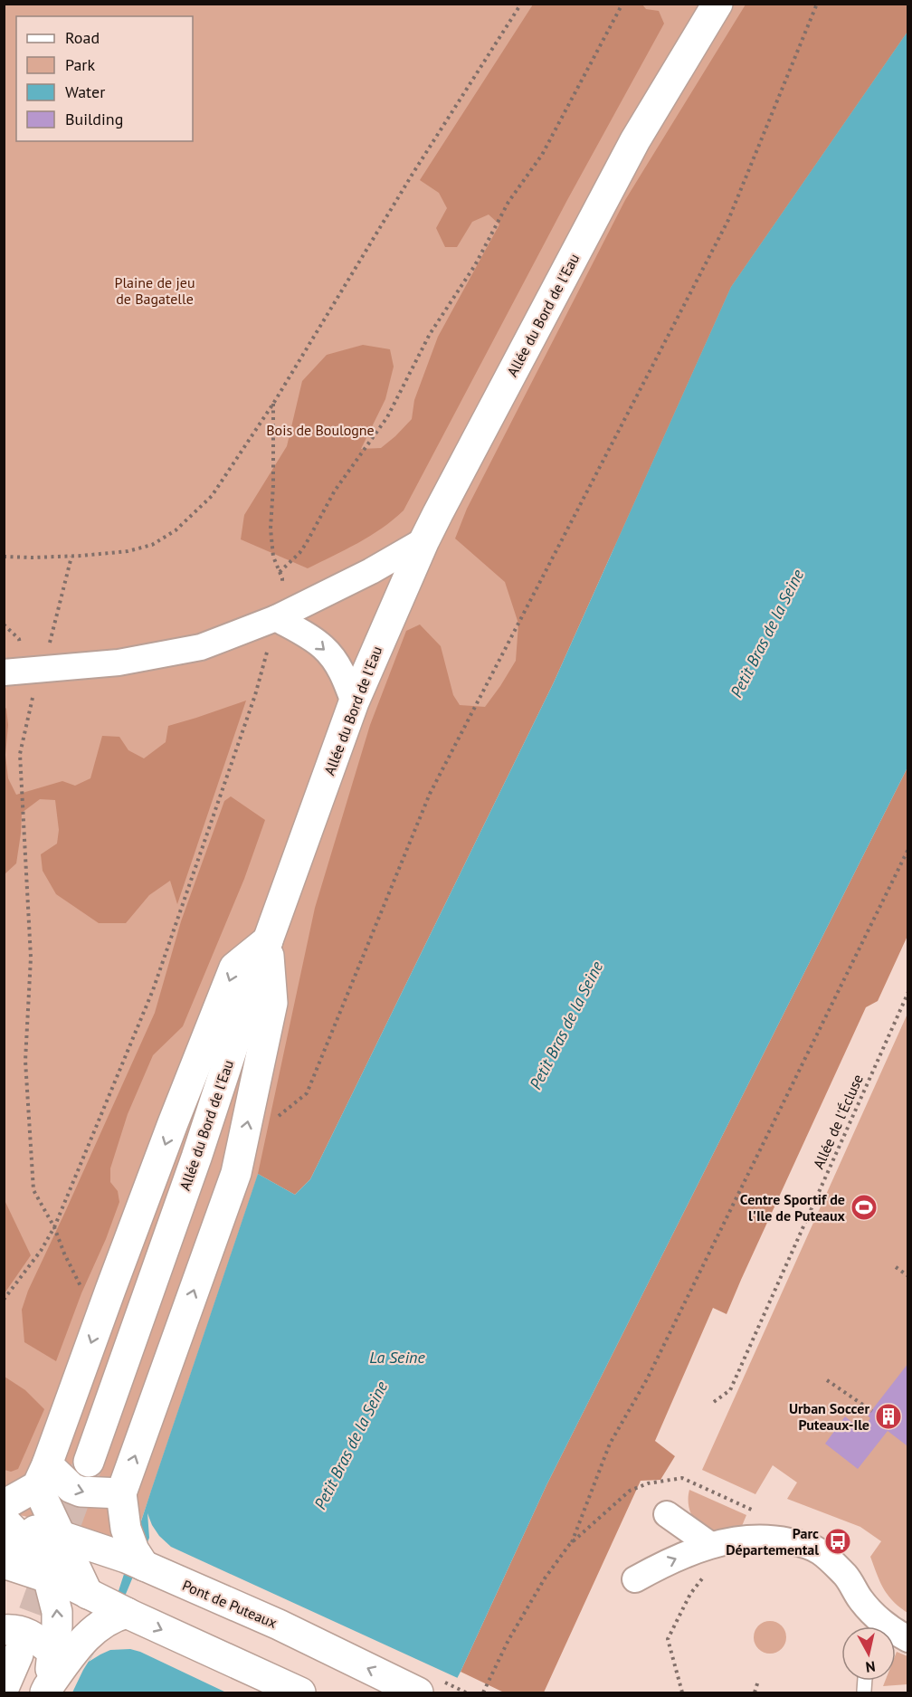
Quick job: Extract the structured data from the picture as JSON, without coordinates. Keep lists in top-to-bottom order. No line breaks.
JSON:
{"streets":{"main road":["Allée du Bord de l'Eau","Pont de Puteaux"],"path":["Allée de l'Écluse"]},"water":["Petit Bras de la Seine","La Seine"],"parks":["Plaine de jeu de Bagatelle","Bois de Boulogne"],"places":{"sports":["Centre Sportif de l'Ile de Puteaux"],"building":["Urban Soccer Puteaux-Ile"],"bus stop":["Parc Départemental"]},"legend":["Road","Park","Water","Building"],"north":"bottom"}
